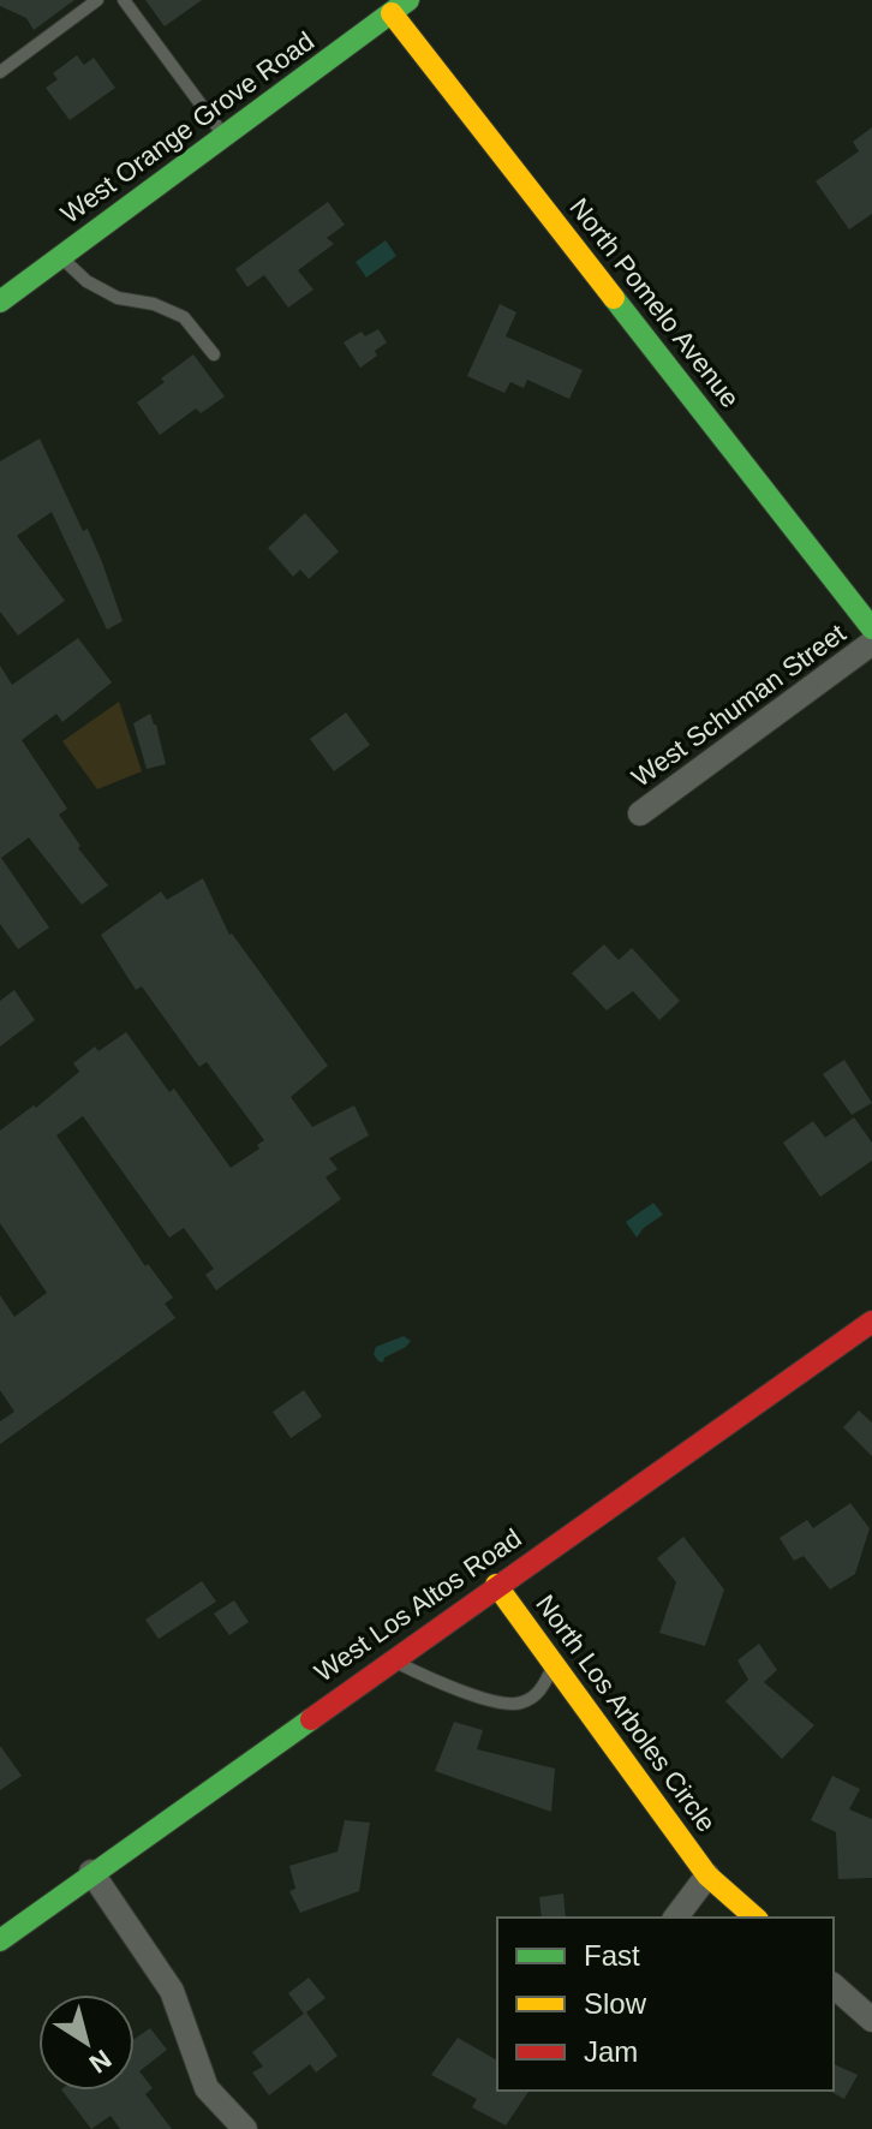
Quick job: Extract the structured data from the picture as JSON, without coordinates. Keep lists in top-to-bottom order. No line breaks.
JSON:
{"streets":{"street":["West Orange Grove Road","North Pomelo Avenue","West Schuman Street","West Los Altos Road","North Los Arboles Circle"]},"crossings":[["West Orange Grove Road","North Pomelo Avenue"],["West Los Altos Road","North Los Arboles Circle"]],"legend":["Fast","Slow","Jam"],"north":"bottom right"}
